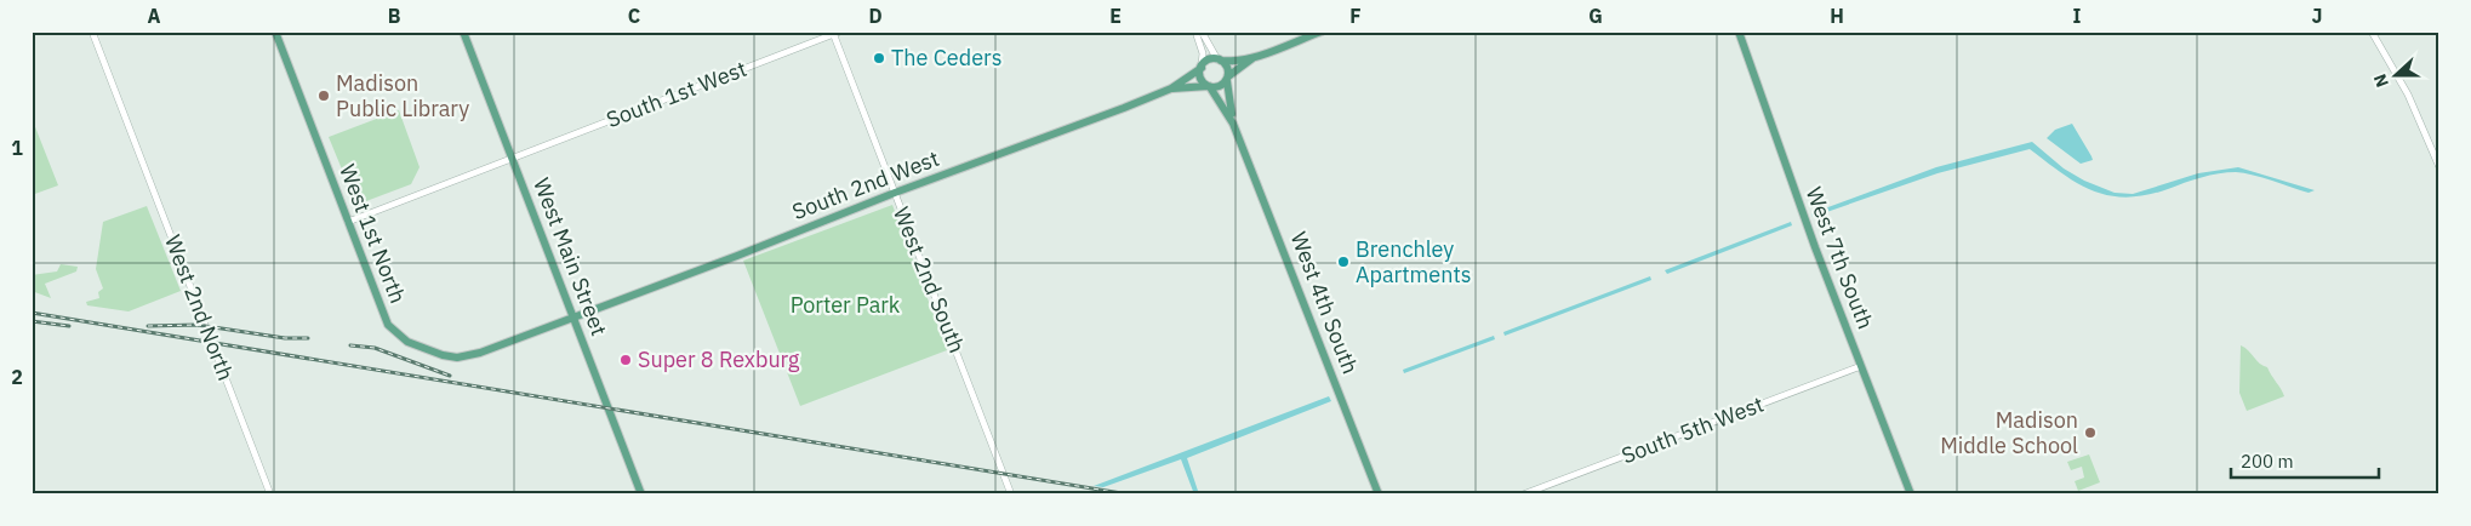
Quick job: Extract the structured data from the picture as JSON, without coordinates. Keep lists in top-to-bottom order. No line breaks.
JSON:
{"streets":{"main road":["South 2nd West","West 1st North","West Main Street","West 7th South","West 4th South"],"street":["South 1st West","West 2nd South","West 2nd North","South 5th West"]},"crossings":[["South 1st West","West 1st North"],["South 1st West","West Main Street"],["South 1st West","West 2nd South"],["South 2nd West","West 1st North"],["South 2nd West","West Main Street"],["South 2nd West","West 2nd South"],["South 2nd West","West 4th South"],["West 7th South","South 5th West"]],"parks":["Porter Park"],"places":["The Ceders","Madison Public Library","Brenchley Apartments","Super 8 Rexburg","Madison Middle School"],"scale_bar":"200 m","north":"left","grid":{"columns":["A","B","C","D","E","F","G","H","I","J"],"rows":["1","2"]}}
